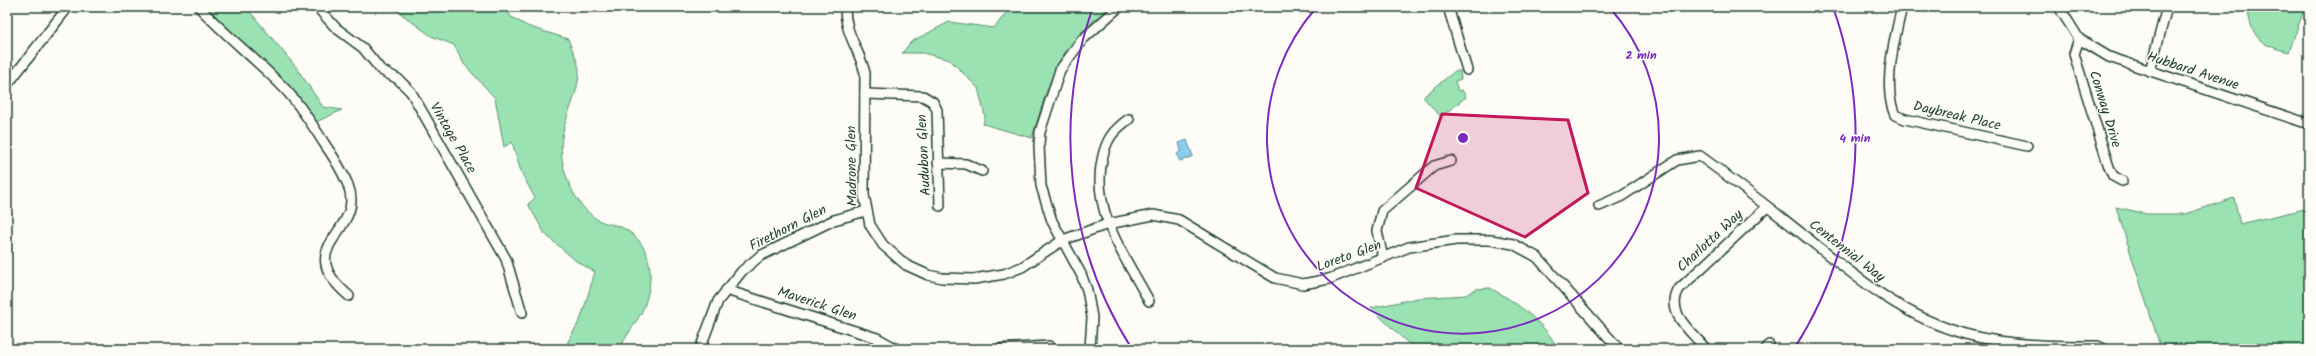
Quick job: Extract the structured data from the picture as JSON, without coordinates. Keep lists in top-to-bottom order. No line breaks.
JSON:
{"streets":{"street":["Hubbard Avenue","Conway Drive","Daybreak Place","Vintage Place","Audubon Glen","Madrone Glen","Firethorn Glen","Charlotta Way","Centennial Way","Loreto Glen","Maverick Glen"]},"crossings":[["Hubbard Avenue","Conway Drive"],["Audubon Glen","Madrone Glen"],["Madrone Glen","Firethorn Glen"],["Madrone Glen","Loreto Glen"],["Firethorn Glen","Maverick Glen"],["Charlotta Way","Centennial Way"]],"rings":["2 min","4 min"]}
